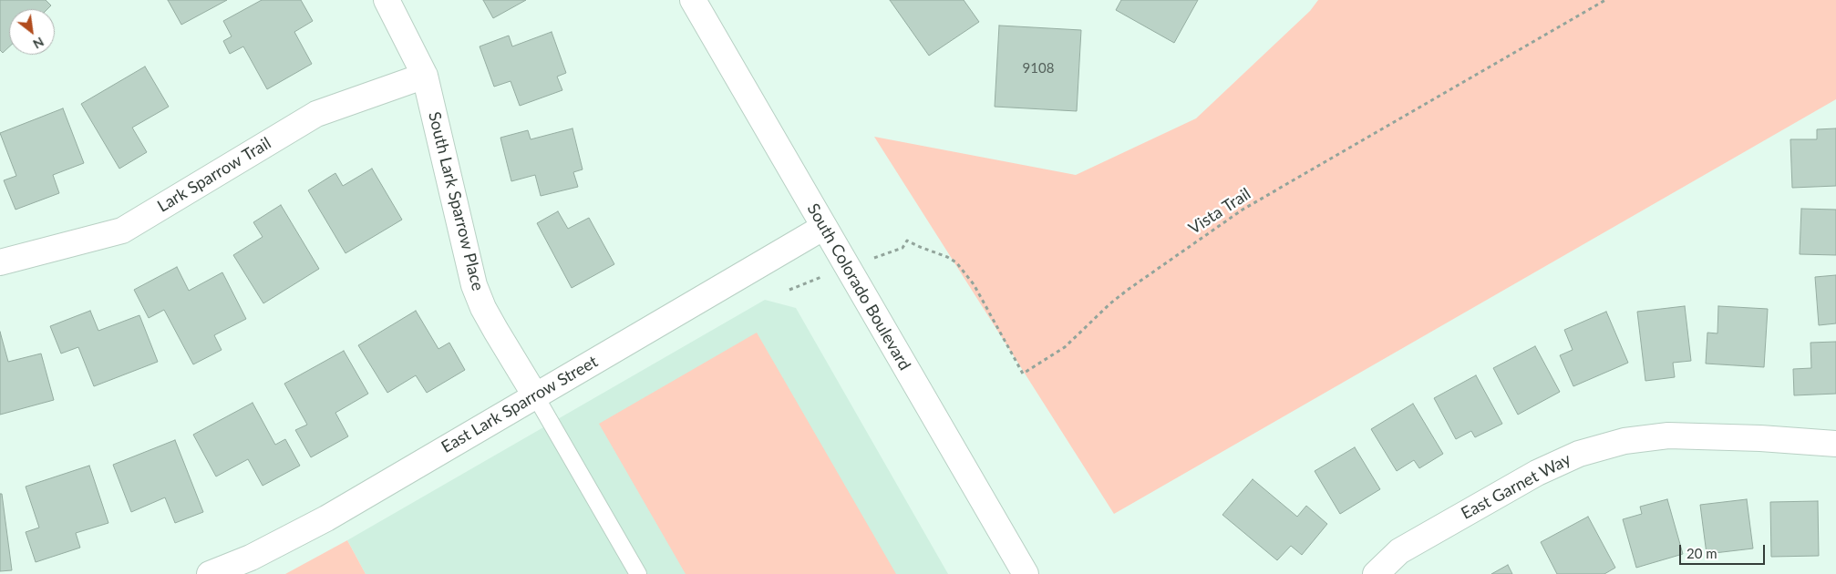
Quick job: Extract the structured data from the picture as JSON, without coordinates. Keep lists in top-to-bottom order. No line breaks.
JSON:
{"streets":{"street":["Lark Sparrow Trail","South Lark Sparrow Place","South Colorado Boulevard","East Lark Sparrow Street","East Garnet Way"],"path":["Vista Trail"]},"crossings":[["Lark Sparrow Trail","South Lark Sparrow Place"],["South Lark Sparrow Place","East Lark Sparrow Street"],["South Colorado Boulevard","East Lark Sparrow Street"]],"house_numbers":["9108"],"scale_bar":"20 m","north":"bottom right"}
